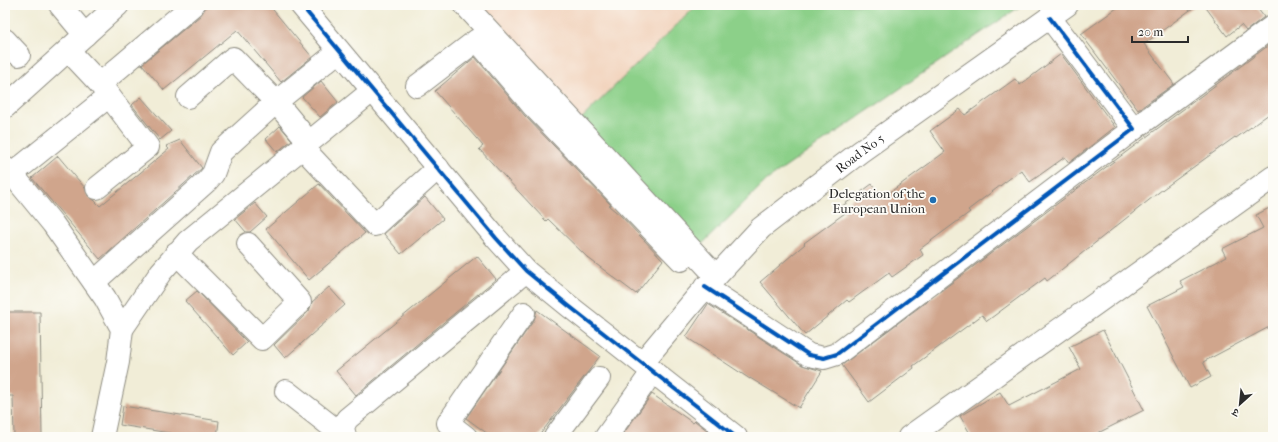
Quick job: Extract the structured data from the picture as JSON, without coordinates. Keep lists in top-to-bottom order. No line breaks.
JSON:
{"streets":{"street":["Road No 5"]},"places":["Delegation of the European Union"],"scale_bar":"20 m","north":"bottom left"}
